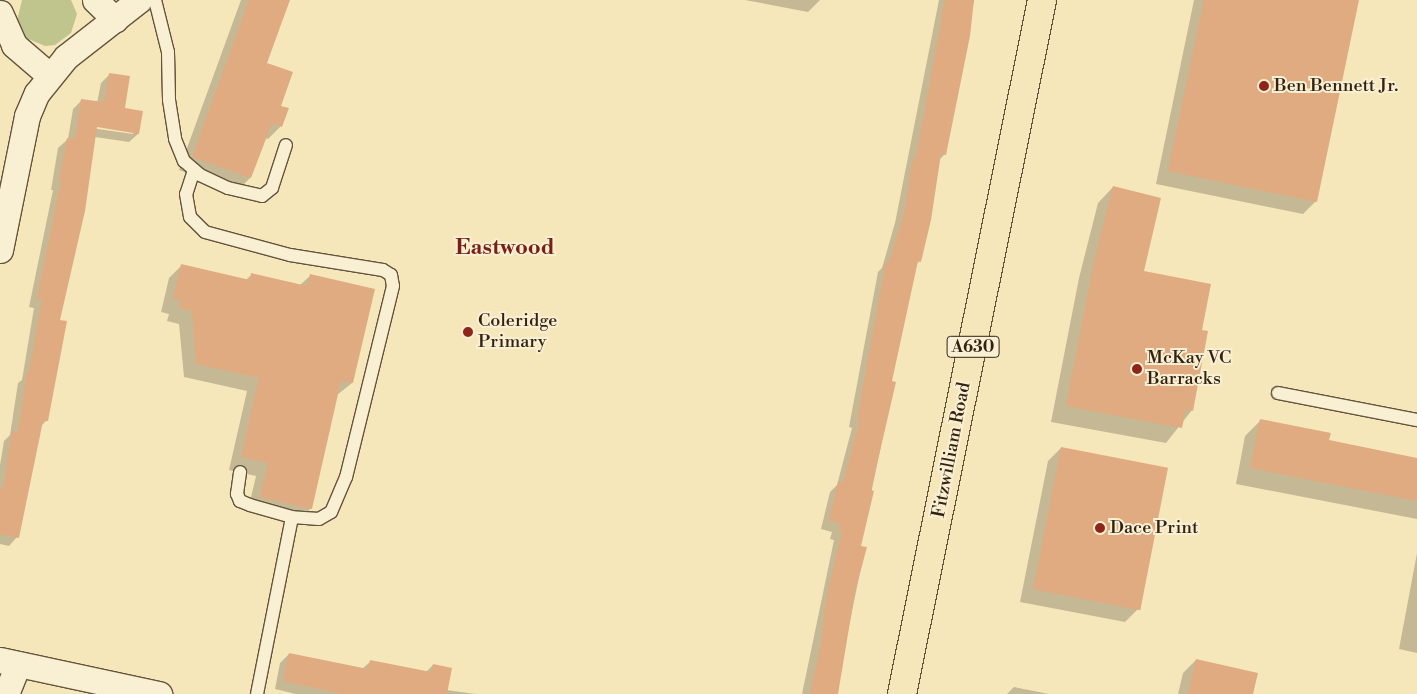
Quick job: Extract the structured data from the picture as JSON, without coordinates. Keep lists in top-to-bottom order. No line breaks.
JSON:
{"streets":{"main road":["A630","Fitzwilliam Road"]},"districts":["Eastwood"],"places":["Ben Bennett Jr.","Coleridge Primary","McKay VC Barracks","Dace Print"]}
